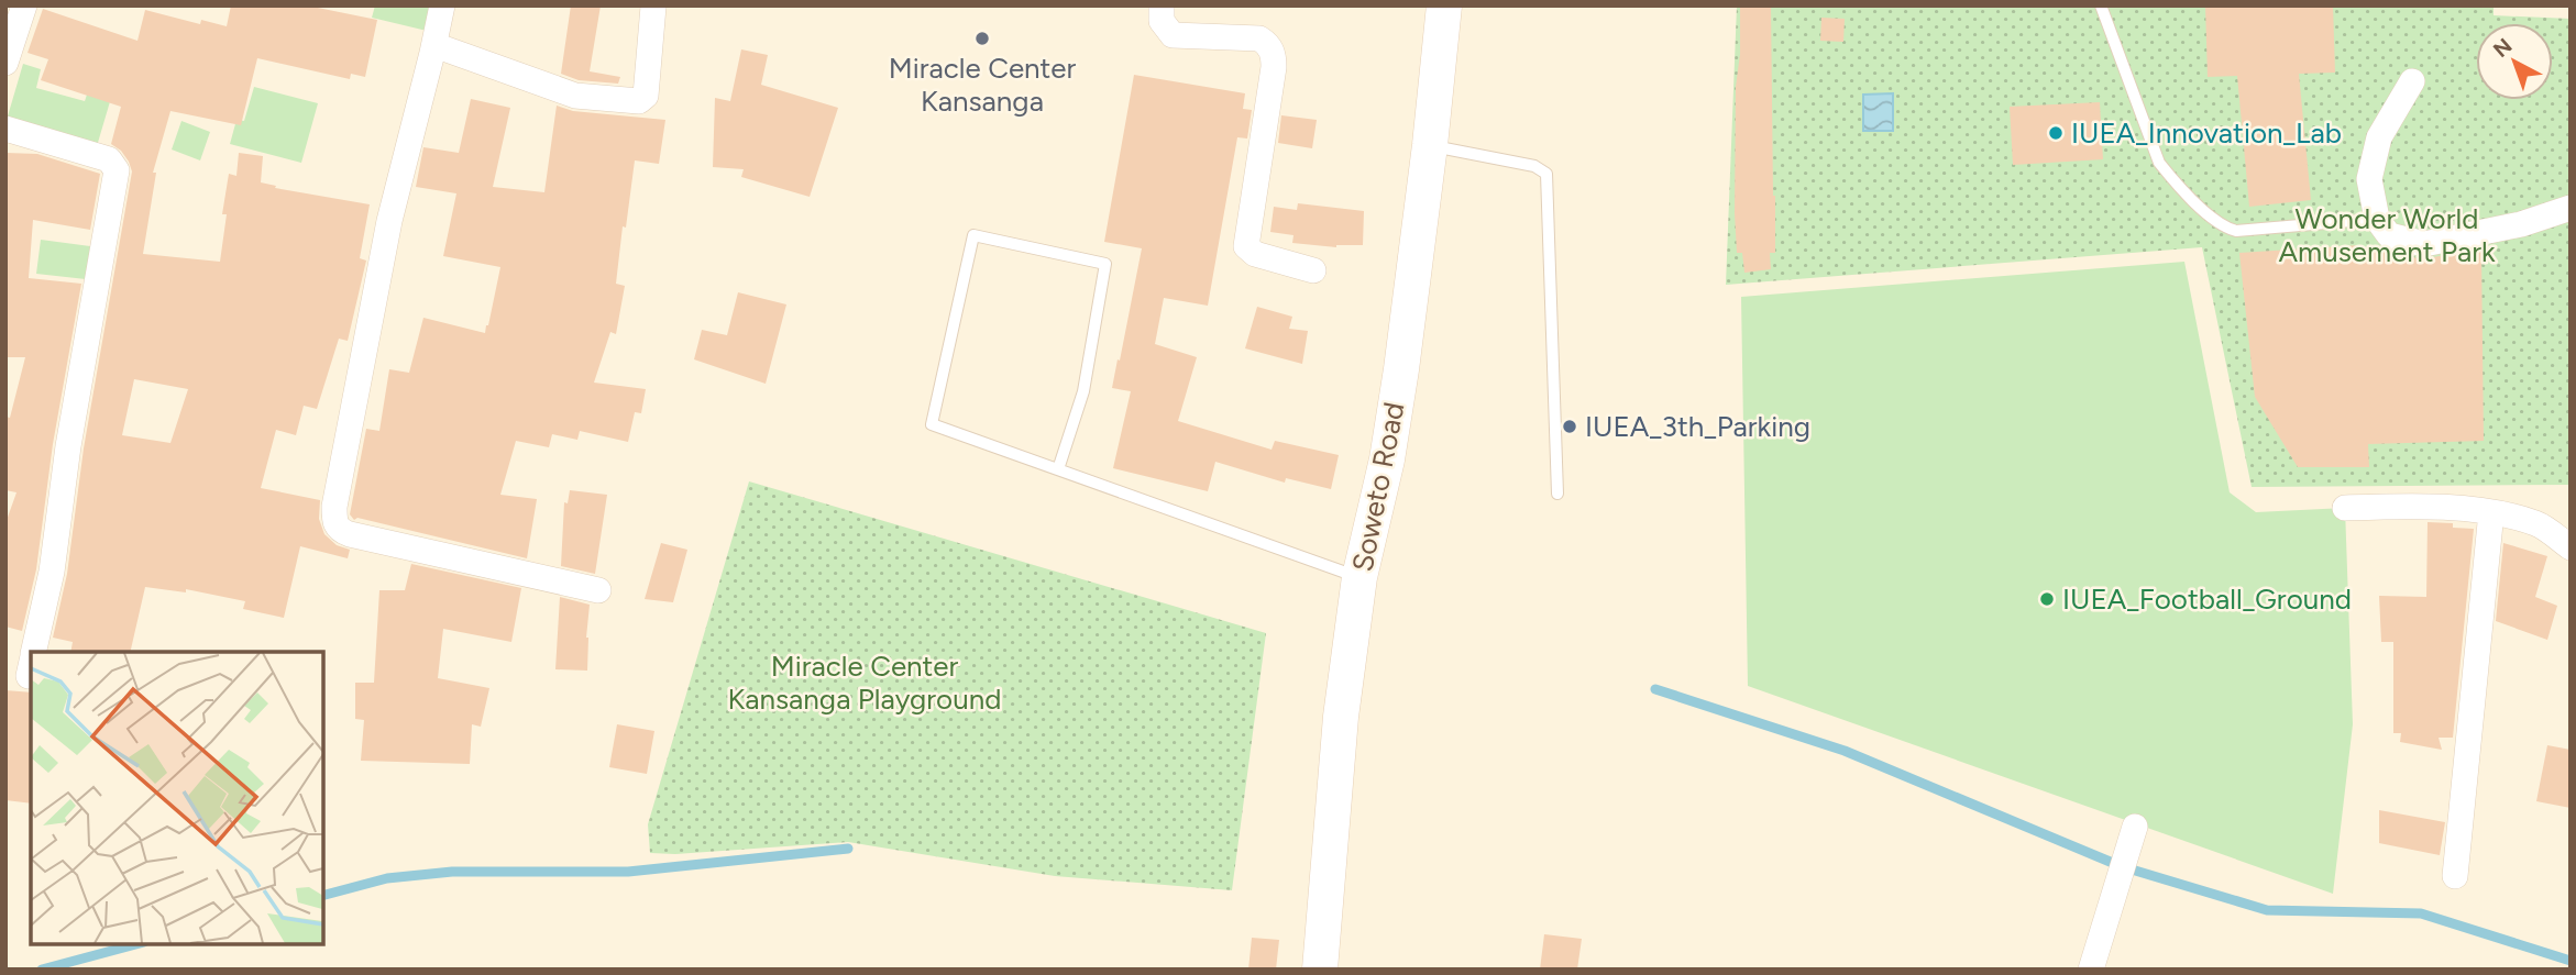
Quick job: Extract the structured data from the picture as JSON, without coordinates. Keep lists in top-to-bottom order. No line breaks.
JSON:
{"streets":{"street":["Soweto Road"]},"parks":["Wonder World Amusement Park","Miracle Center Kansanga Playground"],"places":["Miracle Center Kansanga","IUEA_Innovation_Lab","IUEA_3th_Parking","IUEA_Football_Ground"],"north":"top left"}
